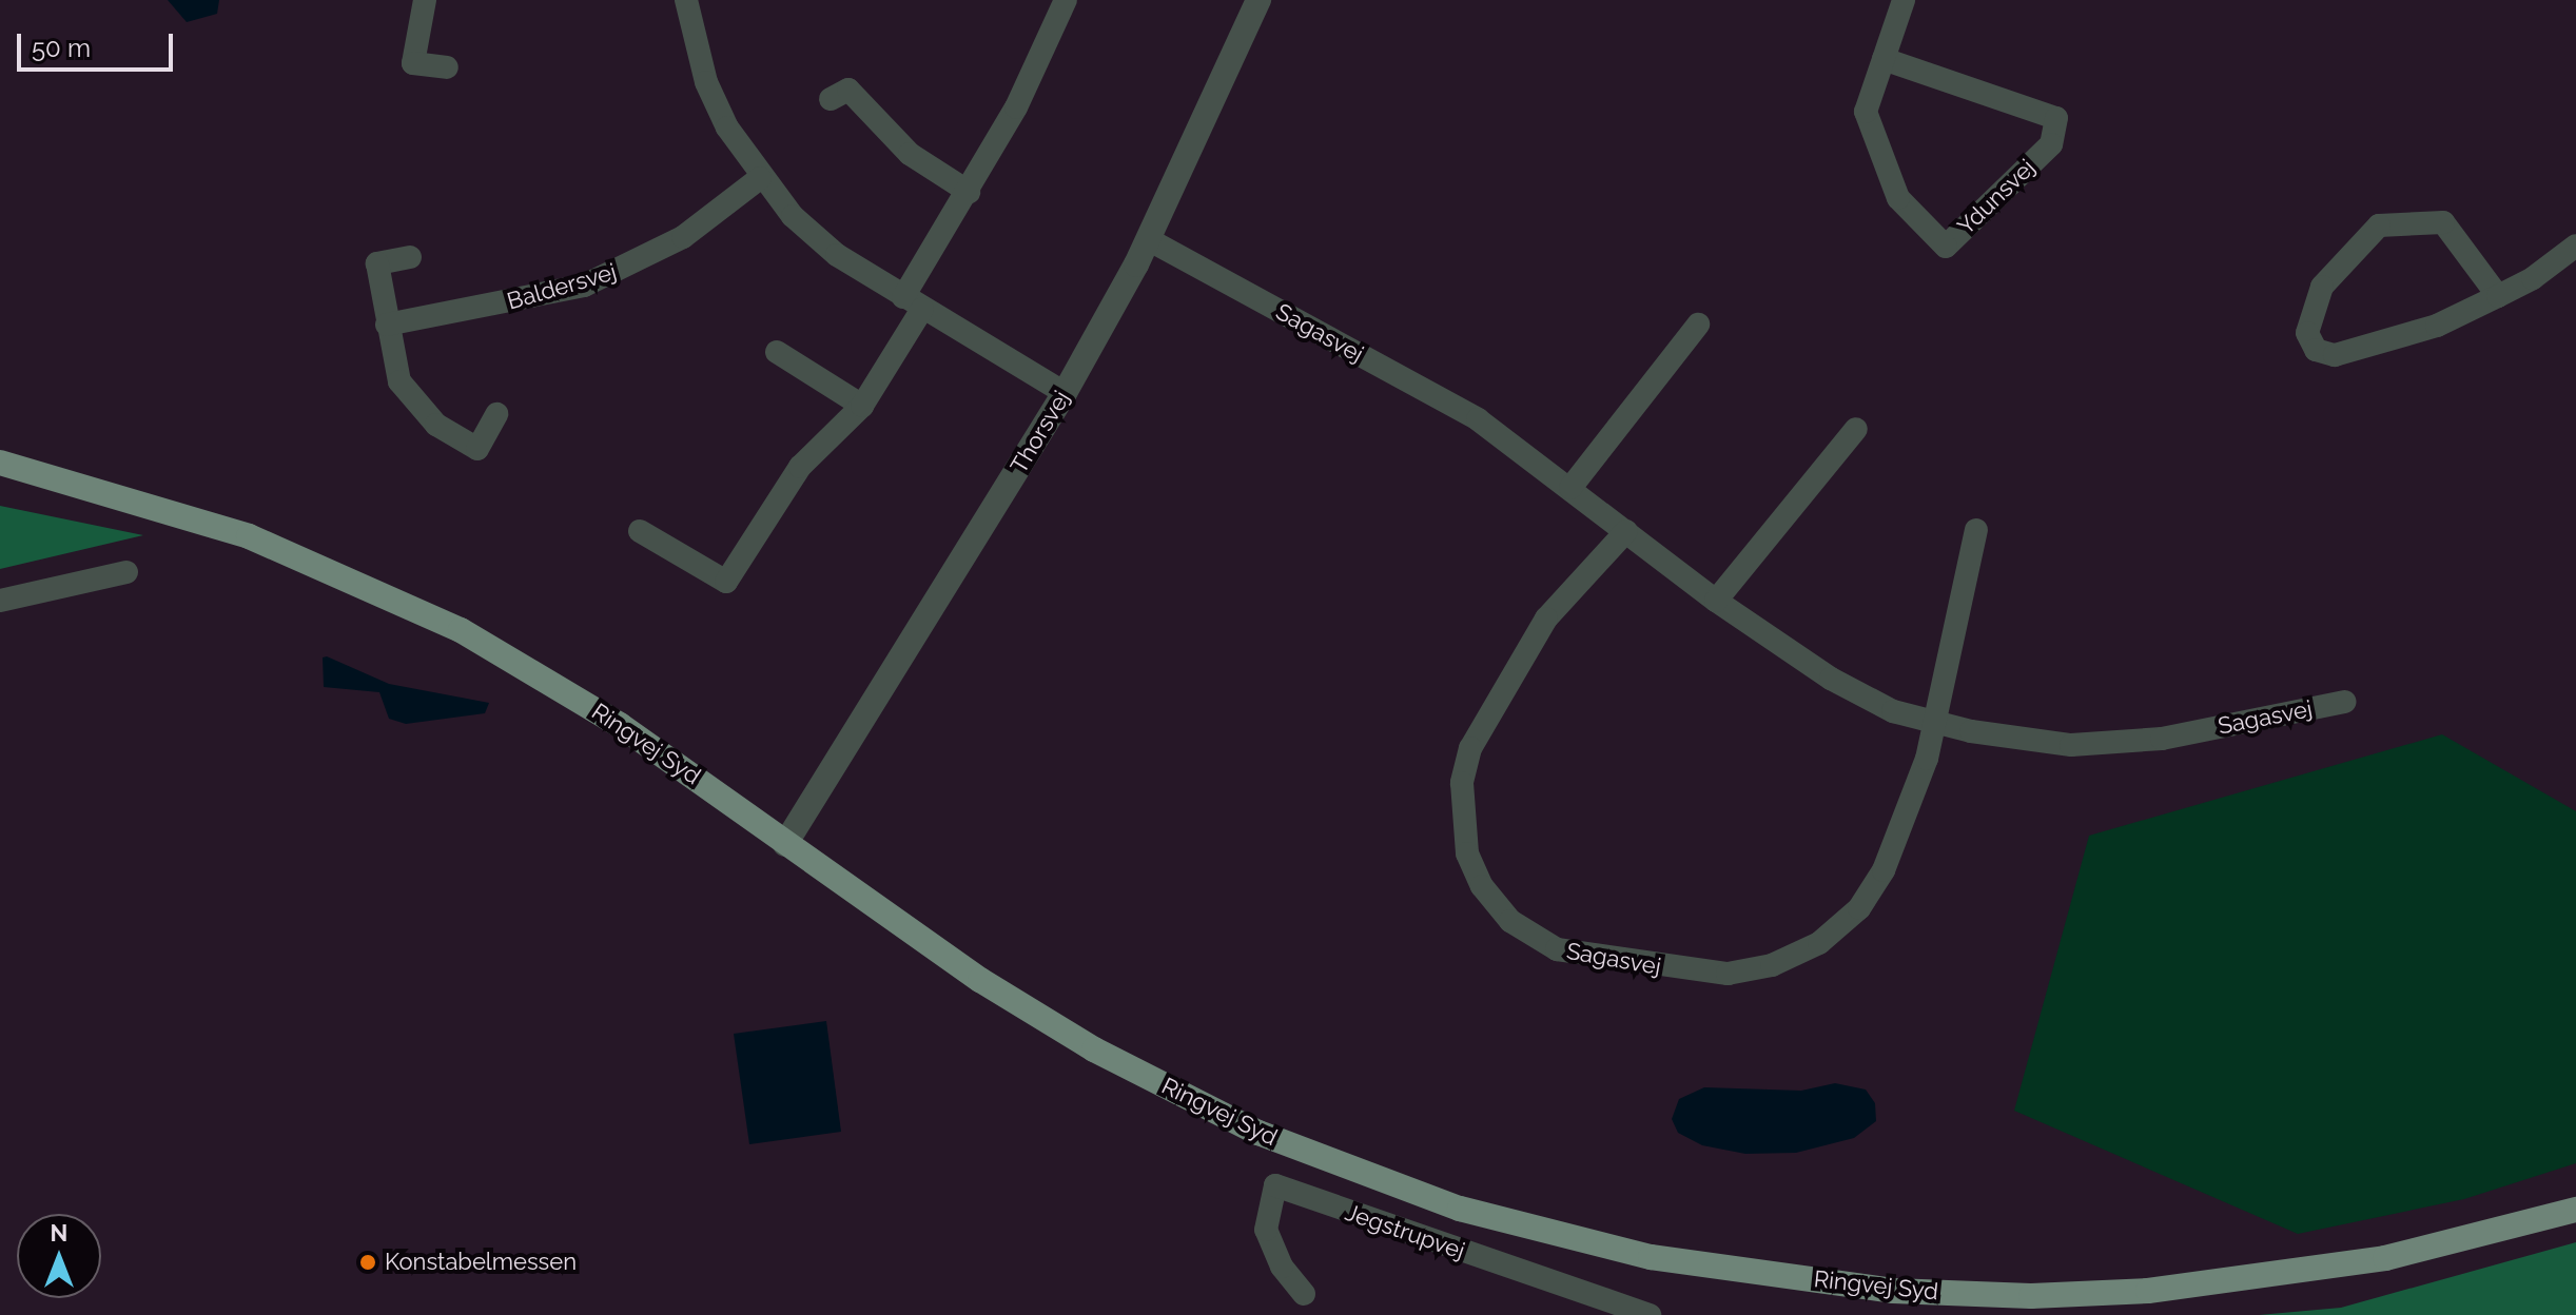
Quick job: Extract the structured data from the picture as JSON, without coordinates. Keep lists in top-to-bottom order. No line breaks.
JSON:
{"streets":{"main road":["Ringvej Syd"],"street":["Ydunsvej","Baldersvej","Sagasvej","Thorsvej","Jegstrupvej"]},"crossings":[["Sagasvej","Thorsvej"],["Thorsvej","Ringvej Syd"]],"places":["Konstabelmessen"],"scale_bar":"50 m","north":"top"}
